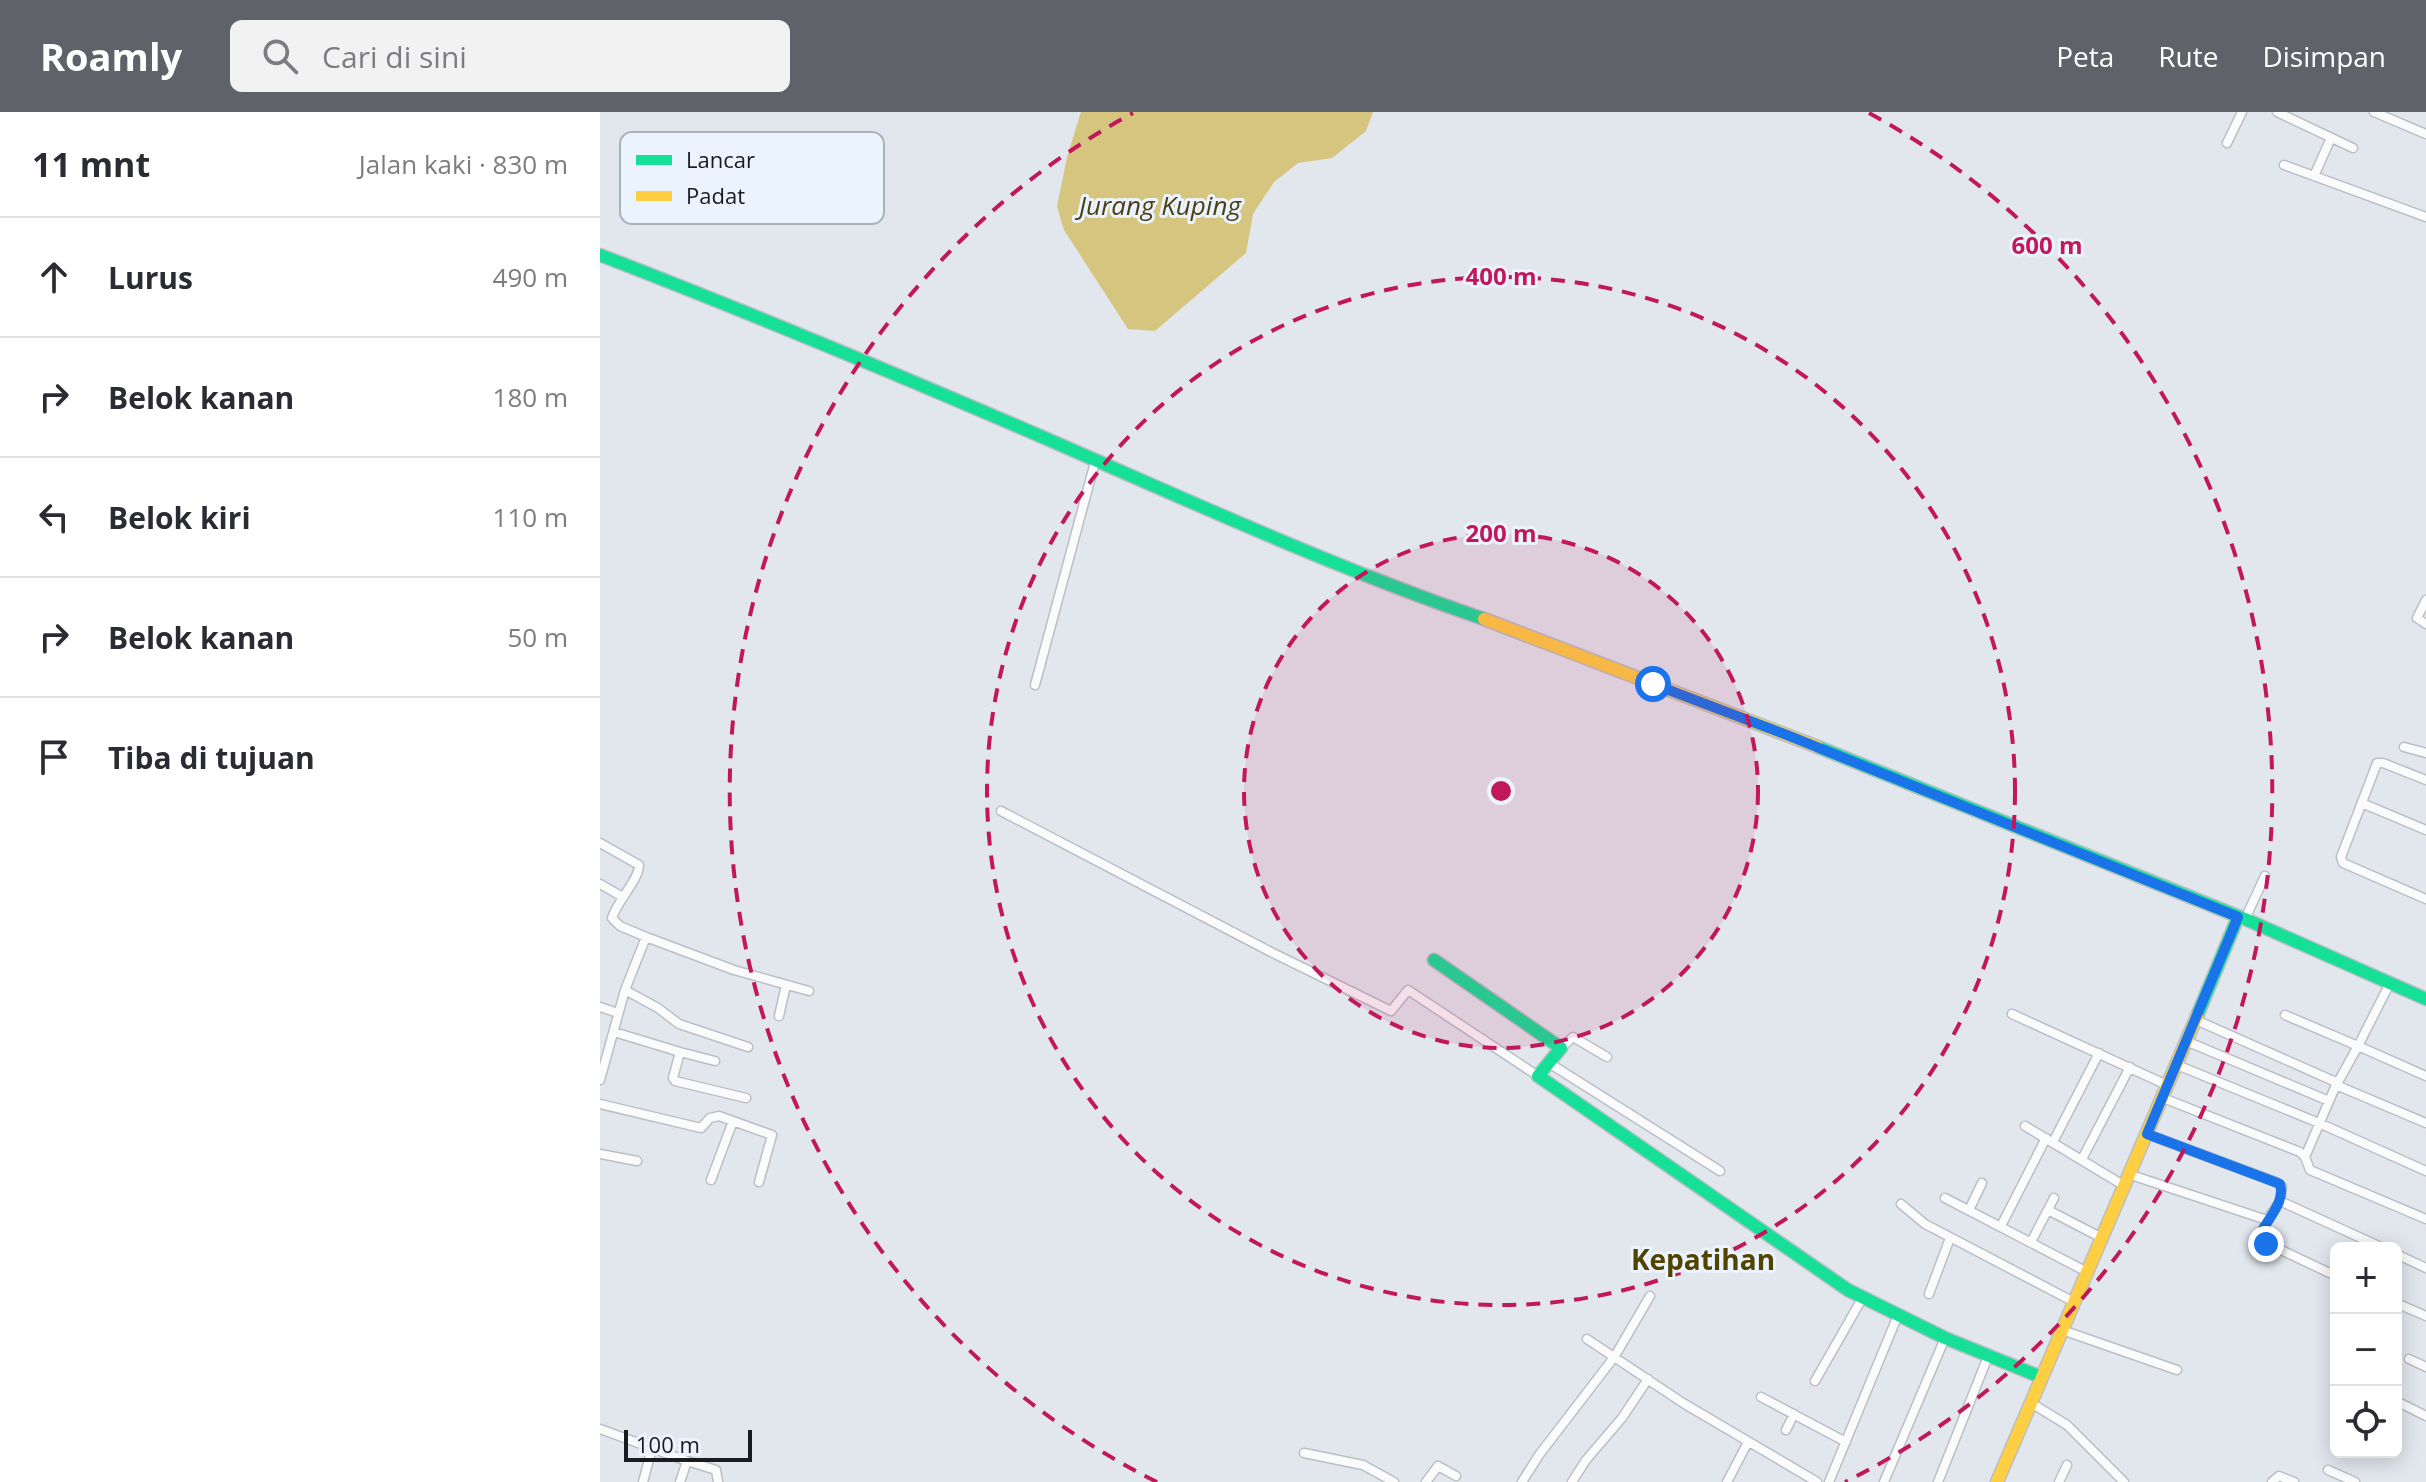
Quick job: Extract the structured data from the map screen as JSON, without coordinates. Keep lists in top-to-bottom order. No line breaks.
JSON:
{"districts":["Kepatihan"],"water":["Jurang Kuping"],"legend":["Lancar","Padat"],"scale_bar":"100 m","page":{"header":"Roamly","search":"Cari di sini","nav":["Peta","Rute","Disimpan"],"heading":["11 mnt","Jalan kaki · 830 m"],"list":[["Lurus","490 m"],["Belok kanan","180 m"],["Belok kiri","110 m"],["Belok kanan","50 m"],"Tiba di tujuan"],"map_buttons":["+","−"],"scale":"100 m"},"rings":["600 m","400 m","200 m"]}
